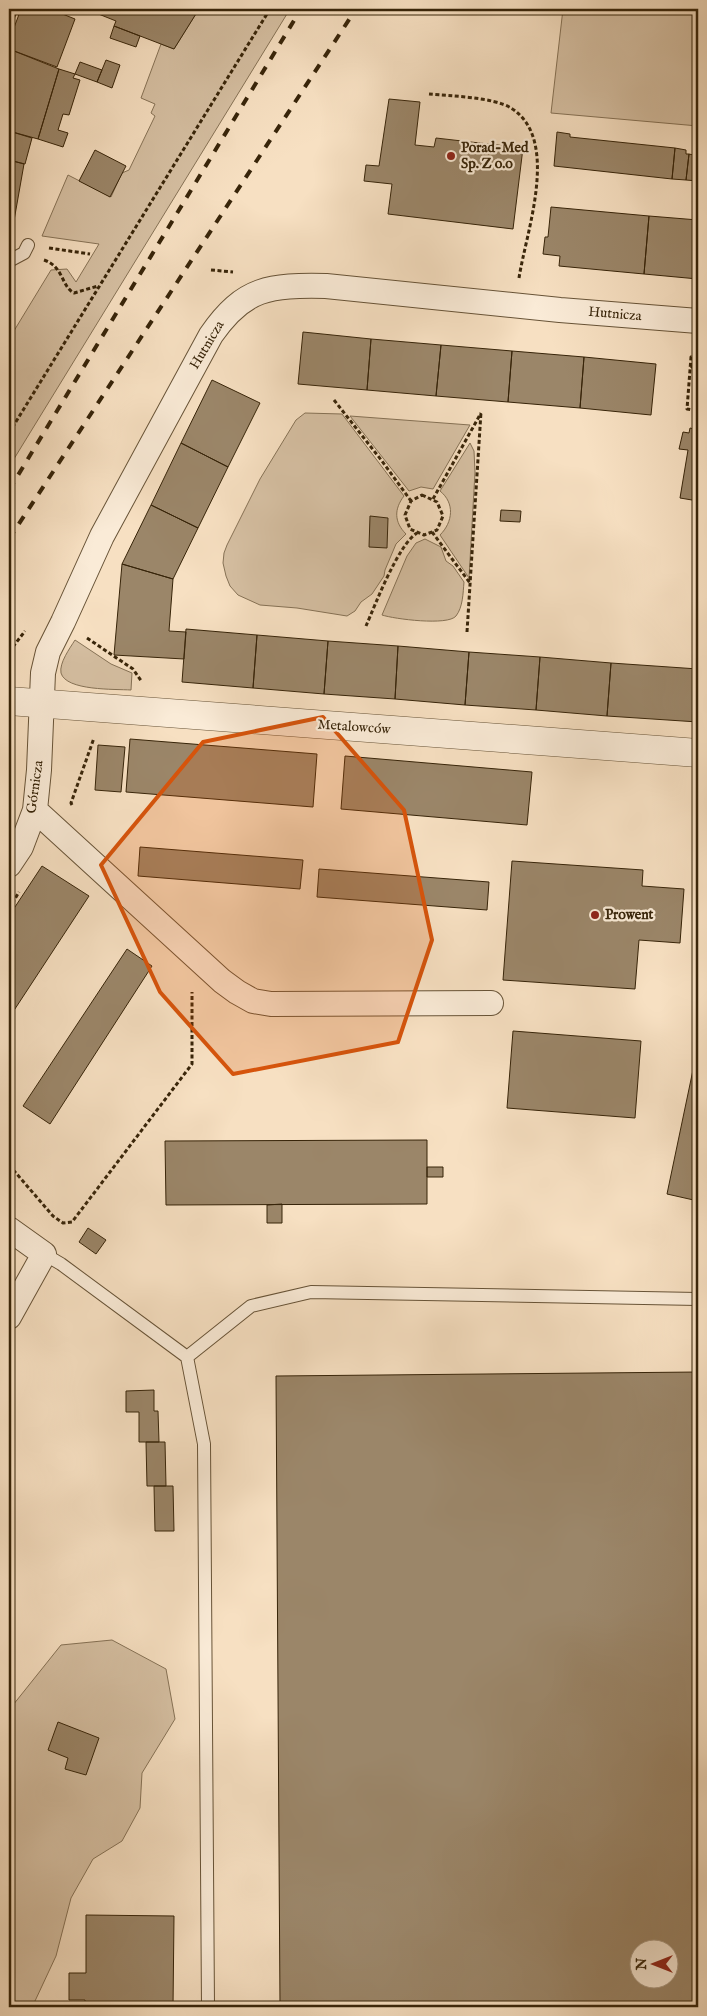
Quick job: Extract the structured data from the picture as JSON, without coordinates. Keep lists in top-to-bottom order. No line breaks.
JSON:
{"streets":{"street":["Hutnicza","Metalowców","Górnicza"]},"crossings":[["Hutnicza","Metalowców"],["Hutnicza","Górnicza"],["Metalowców","Górnicza"]],"places":["Porad-Med Sp. Z o.o","Prowent"],"north":"left"}
